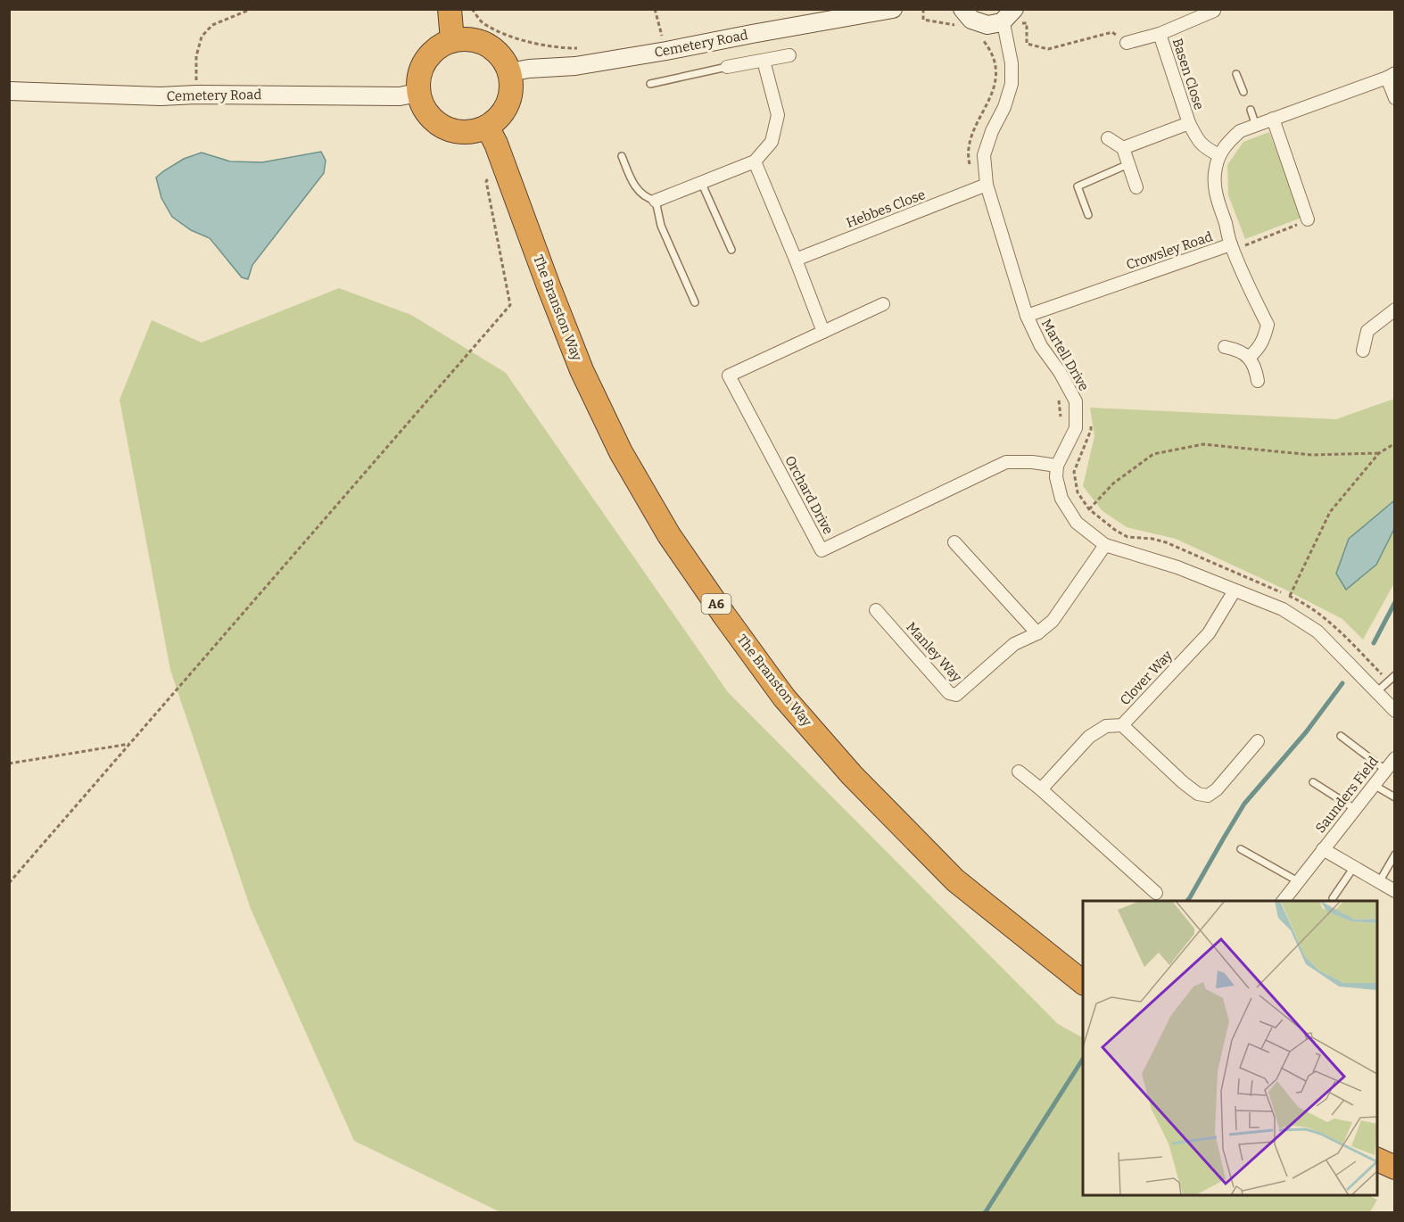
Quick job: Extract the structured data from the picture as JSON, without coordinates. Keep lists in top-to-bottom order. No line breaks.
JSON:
{"streets":{"highway":["The Branston Way","A6"],"main road":["Cemetery Road"],"street":["Basen Close","Hebbes Close","Crowsley Road","Martell Drive","Orchard Drive","Manley Way","Clover Way","Saunders Field"]},"crossings":[["Cemetery Road","The Branston Way"],["Basen Close","Crowsley Road"],["Hebbes Close","Martell Drive"],["Crowsley Road","Martell Drive"],["Martell Drive","Orchard Drive"]]}
